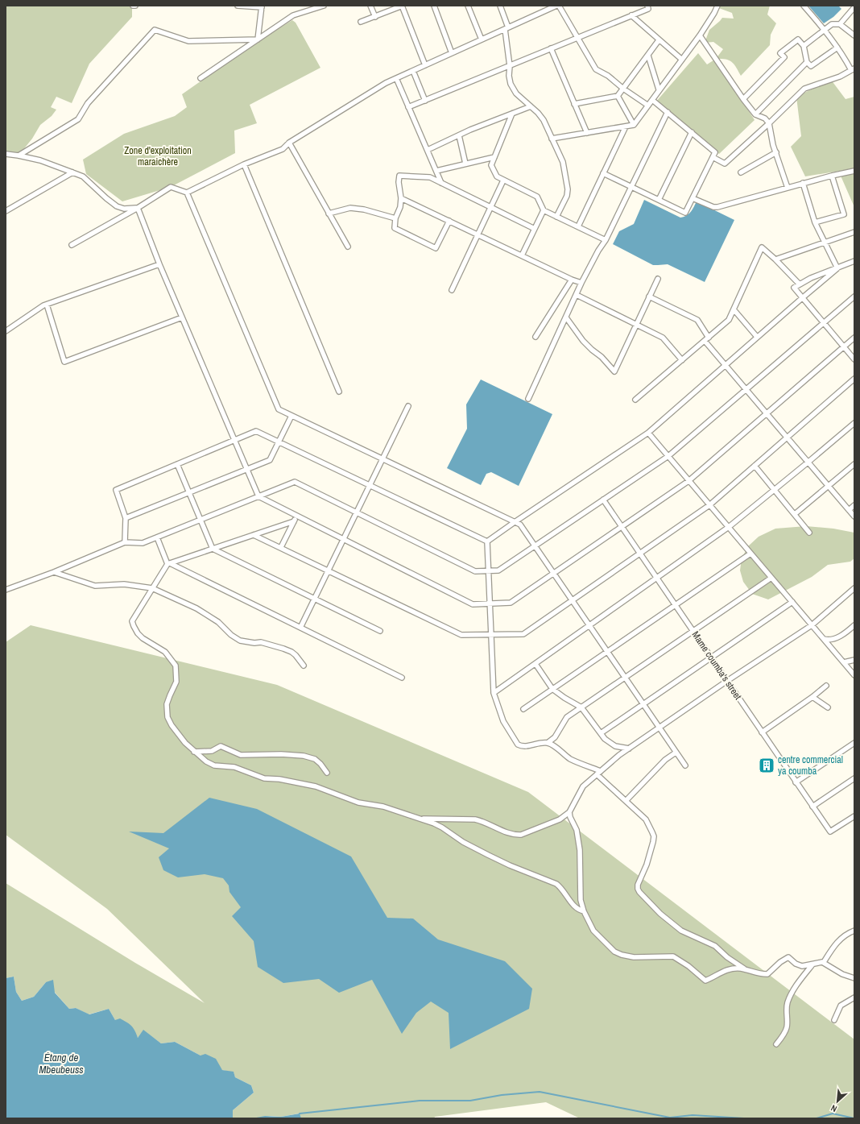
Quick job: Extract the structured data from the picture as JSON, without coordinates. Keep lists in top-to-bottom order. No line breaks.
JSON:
{"streets":{"street":["Mame coumba's street"]},"water":["Étang de Mbeubeuss"],"parks":["Zone d'exploitation maraichère"],"places":{"building":["centre commercial ya coumba"]},"north":"bottom left"}
